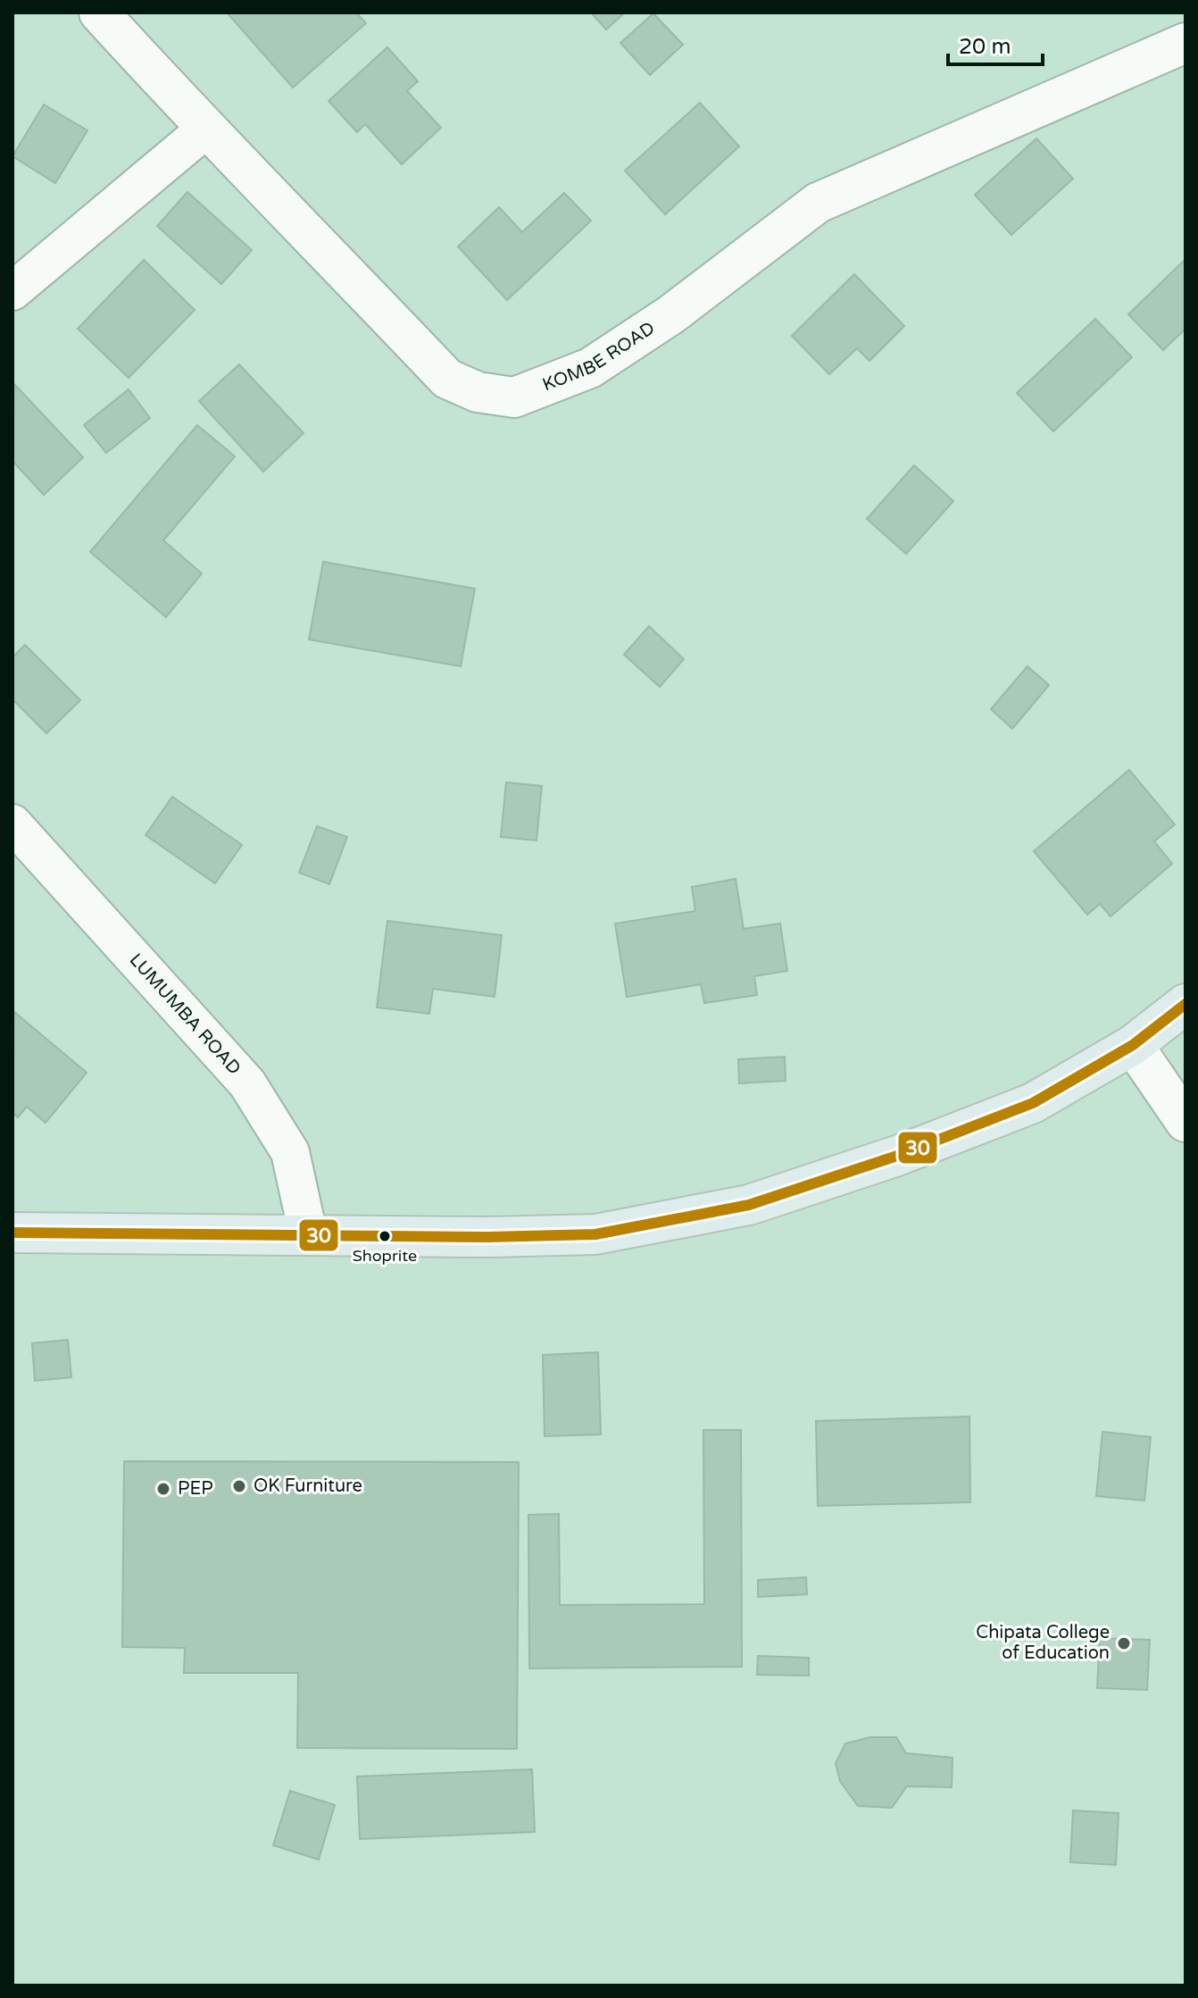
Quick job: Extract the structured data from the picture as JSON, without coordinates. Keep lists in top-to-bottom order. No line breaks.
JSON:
{"streets":{"street":["KOMBE ROAD","LUMUMBA ROAD"]},"places":["Shoprite","OK Furniture","PEP","Chipata College of Education"],"lines":["transit line 30"],"scale_bar":"20 m"}
